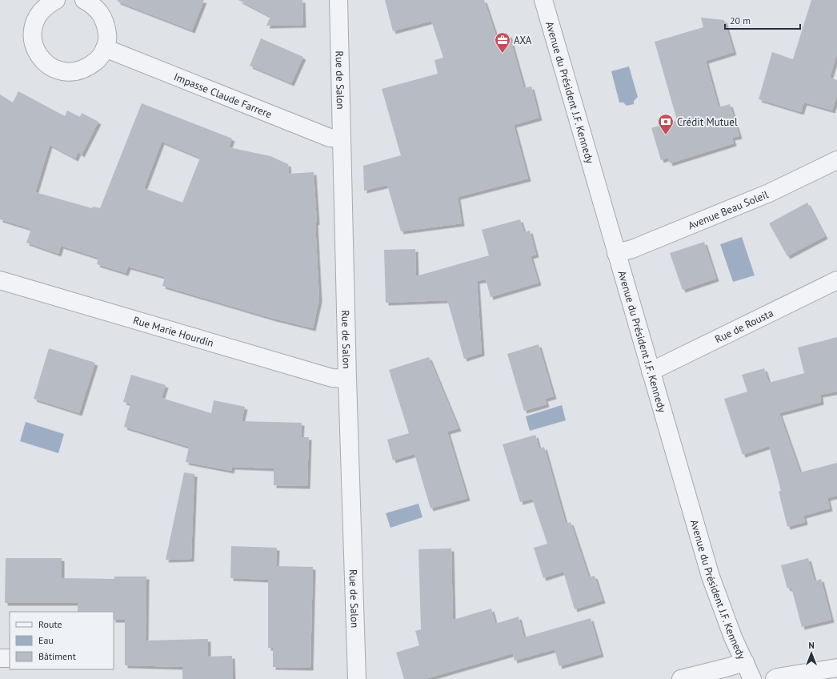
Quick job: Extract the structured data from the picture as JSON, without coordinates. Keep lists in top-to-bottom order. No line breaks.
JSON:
{"streets":{"street":["Rue de Salon","Avenue du Président J.F. Kennedy","Impasse Claude Farrere","Avenue Beau Soleil","Rue de Rousta","Rue Marie Hourdin"]},"crossings":[["Rue de Salon","Impasse Claude Farrere"],["Rue de Salon","Rue Marie Hourdin"],["Avenue du Président J.F. Kennedy","Avenue Beau Soleil"],["Avenue du Président J.F. Kennedy","Rue de Rousta"]],"places":{"office":["AXA"],"bank":["Crédit Mutuel"]},"legend":["Route","Eau","Bâtiment"],"scale_bar":"20 m","north":"top"}
